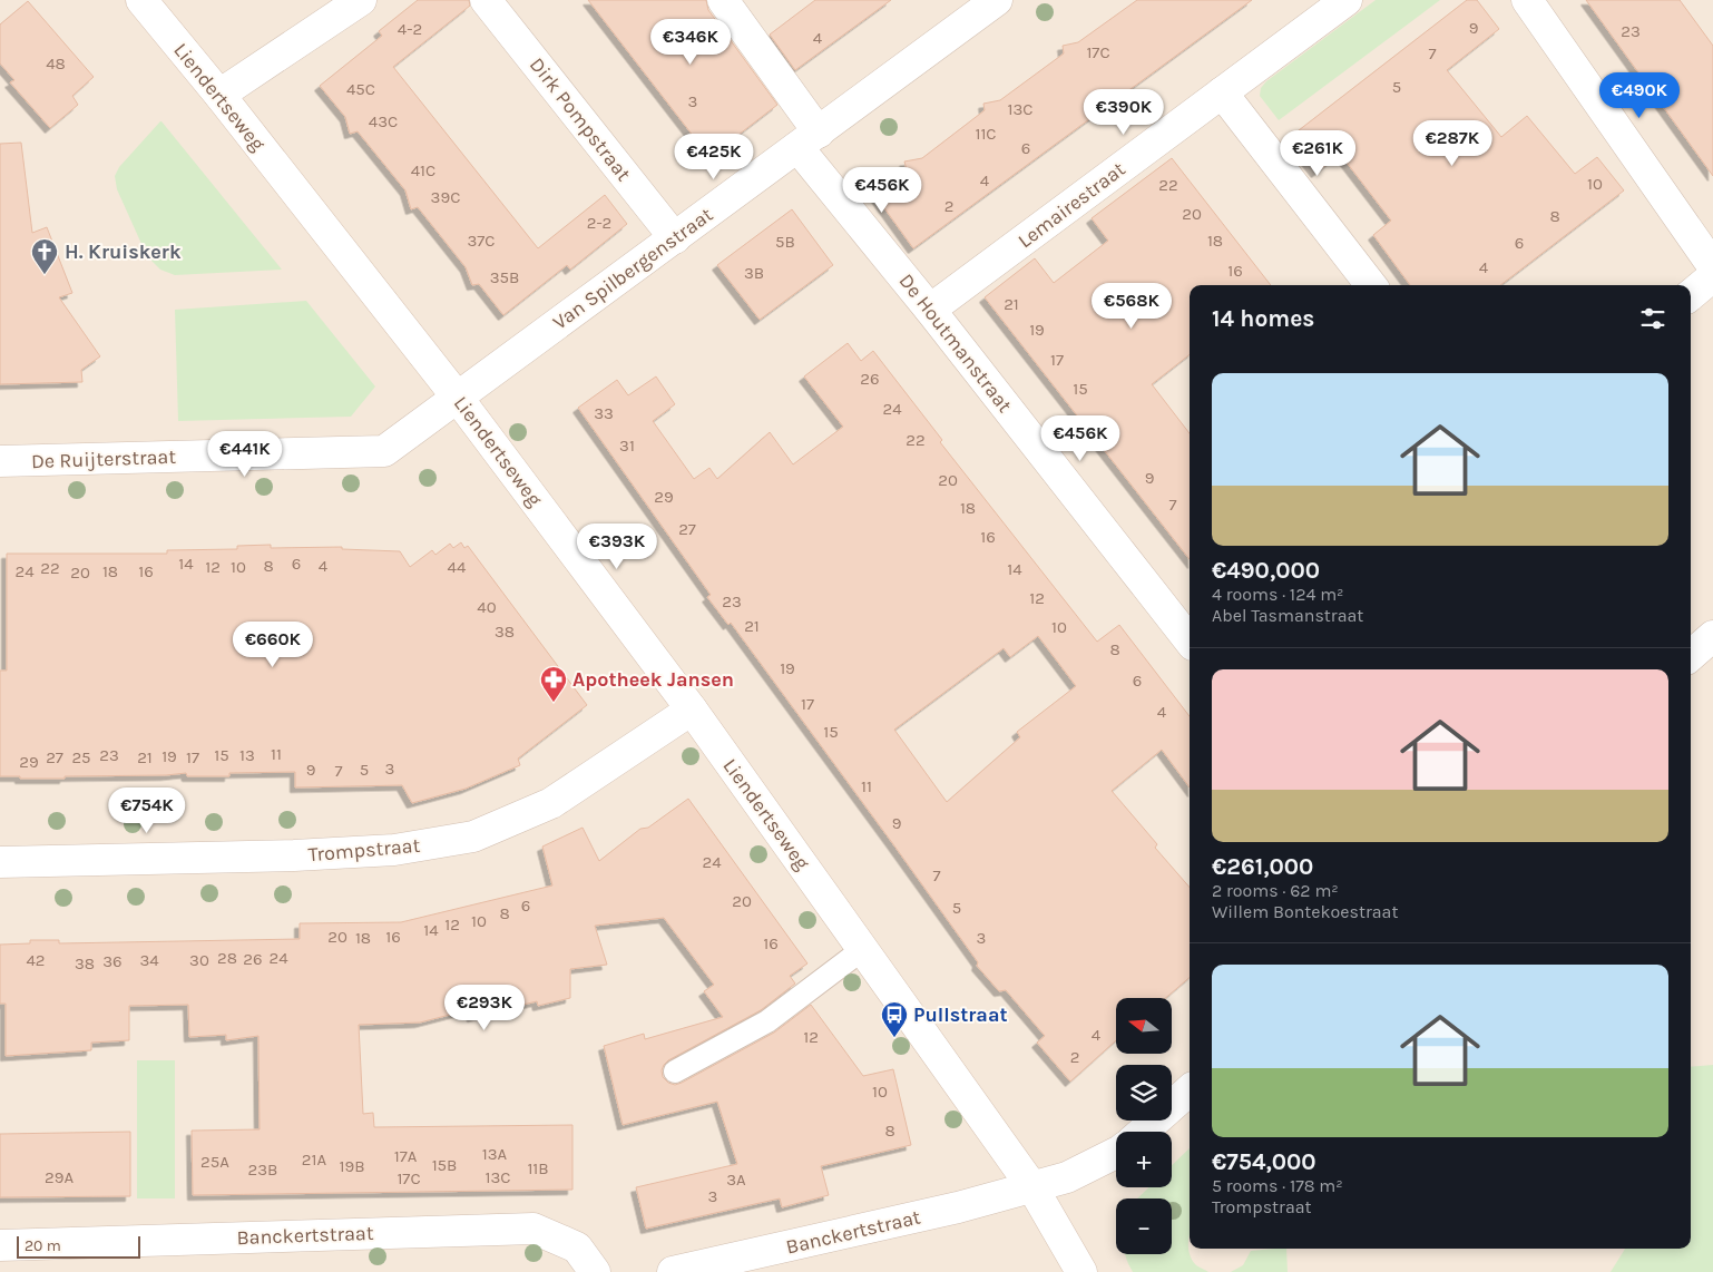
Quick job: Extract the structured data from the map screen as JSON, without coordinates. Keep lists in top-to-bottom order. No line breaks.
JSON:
{"streets":{"street":["Liendertseweg","Dirk Pompstraat","Lemairestraat","Van Spilbergenstraat","De Houtmanstraat","De Ruijterstraat","Trompstraat","Banckertstraat"]},"crossings":[["Liendertseweg","Van Spilbergenstraat"],["Liendertseweg","De Ruijterstraat"],["Liendertseweg","Trompstraat"],["Liendertseweg","Banckertstraat"],["Dirk Pompstraat","Van Spilbergenstraat"],["Lemairestraat","De Houtmanstraat"],["Van Spilbergenstraat","De Houtmanstraat"],["Van Spilbergenstraat","De Ruijterstraat"]],"places":{"church":["H. Kruiskerk"],"pharmacy":["Apotheek Jansen"],"bus stop":["Pullstraat"]},"house_numbers":["9","4-2","23","4","17C","7","48","5","45C","3","13C","43C","11C","6","41C","4","10","22","39C","2","20","8","2-2","37C","18","5B","6","4","16","3B","35B","21","19","17","26","15","24","33","22","31","9","20","29","7","18","27","16","14","6","8","4","12","10","44","22","14","24","18","16","20","12","23","40","21","10","38","8","19","6","17","4","15","11","23","15","13","19","27","25","21","17","29","3","9","5","7","11","9","24","7","20","6","5","8","10","12","14","20","16","18","3","16","28","24","26","42","34","30","36","38","4","12","2","10","8","13A","17A","21A","25A","15B","19B","11B","23B","29A","13C","17C","3A","3"],"scale_bar":"20 m","north":"left","page":{"price":["€346K","€490K","€390K","€287K","€261K","€425K","€456K","€568K","€456K","€441K","€393K","€660K","€754K","€293K"],"heading":"14 homes","list":[{"name":"€490,000","note":"4 rooms · 124 m² · Abel Tasmanstraat"},{"name":"€261,000","note":"2 rooms · 62 m² · Willem Bontekoestraat"},{"name":"€754,000","note":"5 rooms · 178 m² · Trompstraat"}],"map_buttons":["+","−"],"scale":"20 m"}}
